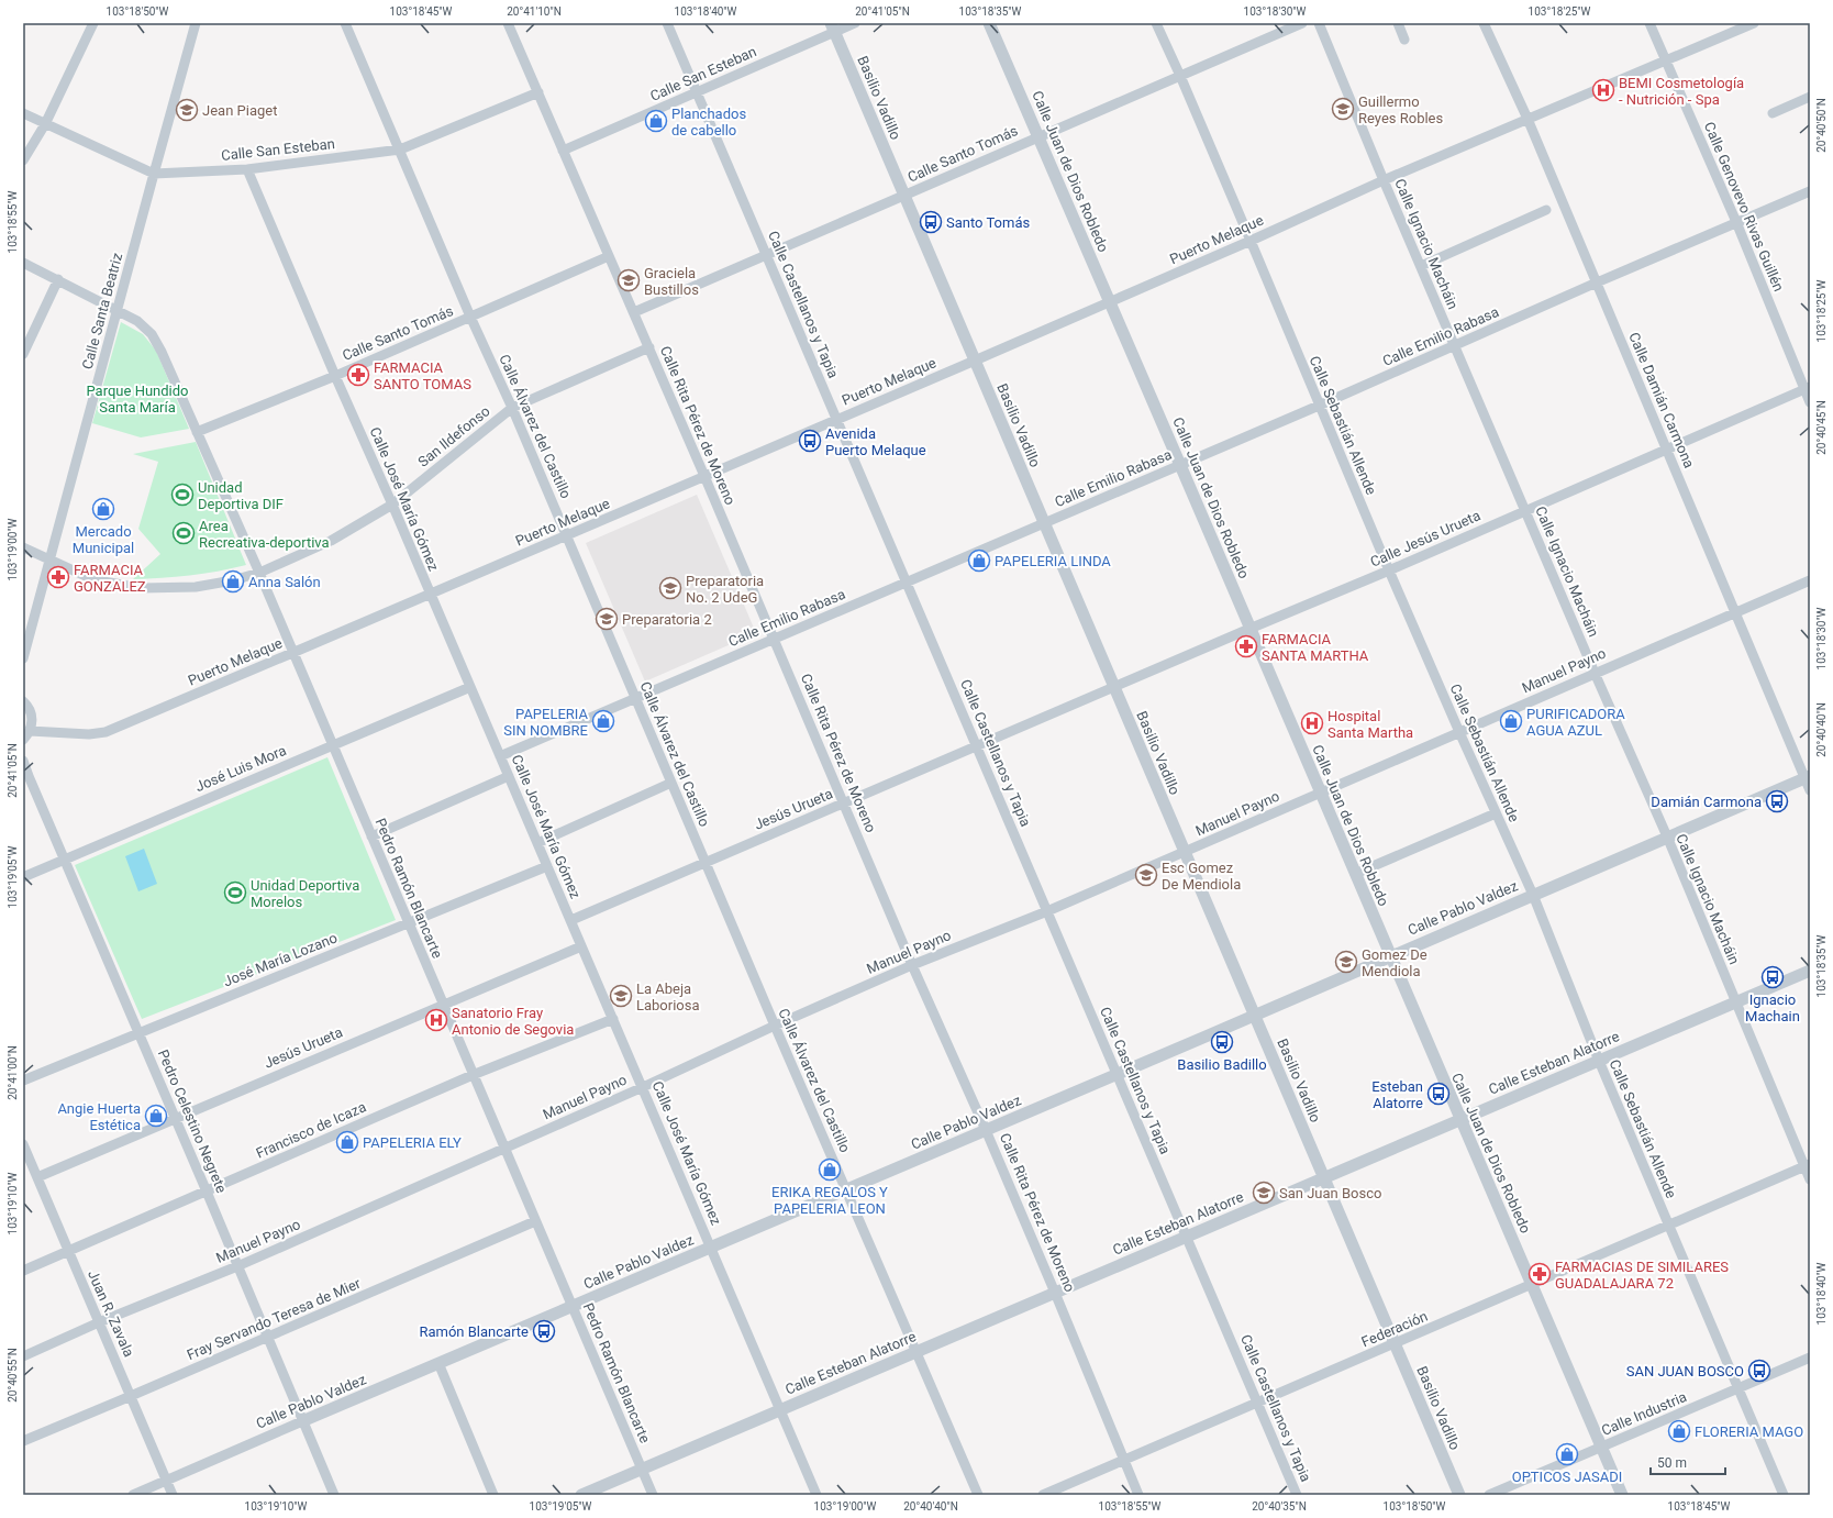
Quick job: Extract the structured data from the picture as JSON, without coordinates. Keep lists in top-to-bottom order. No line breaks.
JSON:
{"streets":{"street":["Calle San Esteban","Basilio Vadillo","Calle Santo Tomás","Calle Juan de Dios Robledo","Calle Genovevo Rivas Guillén","Puerto Melaque","Calle Ignacio Macháin","Calle Castellanos y Tapia","Calle Santa Beatriz","Calle Emilio Rabasa","Calle Damián Carmona","Calle Rita Pérez de Moreno","Calle Sebastián Allende","Calle Álvarez del Castillo","San Ildefonso","Calle José María Gómez","Calle Jesús Urueta","Manuel Payno","José Luis Mora","Jesús Urueta","Pedro Ramón Blancarte","Calle Pablo Valdez","José María Lozano","Calle Esteban Alatorre","Pedro Celestino Negrete","Francisco de Icaza","Juan R. Zavala","Fray Servando Teresa de Mier","Federación","Calle Industria"]},"crossings":[["Calle San Esteban","Basilio Vadillo"],["Calle San Esteban","Calle Castellanos y Tapia"],["Calle San Esteban","Calle Santa Beatriz"],["Calle San Esteban","Calle Rita Pérez de Moreno"],["Calle San Esteban","Calle Álvarez del Castillo"],["Calle San Esteban","Calle José María Gómez"],["Basilio Vadillo","Calle Santo Tomás"],["Basilio Vadillo","Puerto Melaque"],["Basilio Vadillo","Calle Emilio Rabasa"],["Basilio Vadillo","Calle Jesús Urueta"],["Basilio Vadillo","Manuel Payno"],["Basilio Vadillo","Calle Pablo Valdez"],["Basilio Vadillo","Calle Esteban Alatorre"],["Basilio Vadillo","Federación"],["Calle Santo Tomás","Calle Juan de Dios Robledo"],["Calle Santo Tomás","Calle Castellanos y Tapia"],["Calle Santo Tomás","Calle Rita Pérez de Moreno"],["Calle Santo Tomás","Calle Sebastián Allende"],["Calle Santo Tomás","Calle Álvarez del Castillo"],["Calle Santo Tomás","Calle José María Gómez"],["Calle Santo Tomás","Pedro Ramón Blancarte"],["Calle Juan de Dios Robledo","Puerto Melaque"],["Calle Juan de Dios Robledo","Calle Emilio Rabasa"],["Calle Juan de Dios Robledo","Calle Jesús Urueta"],["Calle Juan de Dios Robledo","Manuel Payno"],["Calle Juan de Dios Robledo","Calle Pablo Valdez"],["Calle Juan de Dios Robledo","Calle Esteban Alatorre"],["Calle Juan de Dios Robledo","Federación"],["Calle Juan de Dios Robledo","Calle Industria"],["Calle Genovevo Rivas Guillén","Puerto Melaque"],["Calle Genovevo Rivas Guillén","Calle Emilio Rabasa"],["Calle Genovevo Rivas Guillén","Calle Jesús Urueta"],["Puerto Melaque","Calle Ignacio Macháin"],["Puerto Melaque","Calle Castellanos y Tapia"],["Puerto Melaque","Calle Damián Carmona"],["Puerto Melaque","Calle Rita Pérez de Moreno"],["Puerto Melaque","Calle Sebastián Allende"],["Puerto Melaque","Calle Álvarez del Castillo"],["Puerto Melaque","Calle José María Gómez"],["Puerto Melaque","Pedro Ramón Blancarte"],["Calle Ignacio Macháin","Calle Emilio Rabasa"],["Calle Ignacio Macháin","Calle Jesús Urueta"],["Calle Ignacio Macháin","Manuel Payno"],["Calle Ignacio Macháin","Calle Pablo Valdez"],["Calle Ignacio Macháin","Calle Esteban Alatorre"],["Calle Ignacio Macháin","Federación"],["Calle Castellanos y Tapia","Calle Emilio Rabasa"],["Calle Castellanos y Tapia","Manuel Payno"],["Calle Castellanos y Tapia","Jesús Urueta"],["Calle Castellanos y Tapia","Calle Pablo Valdez"],["Calle Castellanos y Tapia","Calle Esteban Alatorre"],["Calle Castellanos y Tapia","Federación"],["Calle Santa Beatriz","San Ildefonso"],["Calle Santa Beatriz","Pedro Ramón Blancarte"],["Calle Emilio Rabasa","Calle Damián Carmona"],["Calle Emilio Rabasa","Calle Rita Pérez de Moreno"],["Calle Emilio Rabasa","Calle Sebastián Allende"],["Calle Emilio Rabasa","Calle Álvarez del Castillo"],["Calle Emilio Rabasa","Calle José María Gómez"],["Calle Damián Carmona","Calle Jesús Urueta"],["Calle Damián Carmona","Manuel Payno"],["Calle Damián Carmona","Calle Pablo Valdez"],["Calle Rita Pérez de Moreno","San Ildefonso"],["Calle Rita Pérez de Moreno","Manuel Payno"],["Calle Rita Pérez de Moreno","Jesús Urueta"],["Calle Rita Pérez de Moreno","Calle Pablo Valdez"],["Calle Rita Pérez de Moreno","Calle Esteban Alatorre"],["Calle Rita Pérez de Moreno","Federación"],["Calle Sebastián Allende","Calle Jesús Urueta"],["Calle Sebastián Allende","Manuel Payno"],["Calle Sebastián Allende","Calle Pablo Valdez"],["Calle Sebastián Allende","Calle Esteban Alatorre"],["Calle Sebastián Allende","Federación"],["Calle Sebastián Allende","Calle Industria"],["Calle Álvarez del Castillo","San Ildefonso"],["Calle Álvarez del Castillo","Manuel Payno"],["Calle Álvarez del Castillo","Jesús Urueta"],["Calle Álvarez del Castillo","Calle Pablo Valdez"],["Calle Álvarez del Castillo","Calle Esteban Alatorre"],["San Ildefonso","Calle José María Gómez"],["San Ildefonso","Pedro Ramón Blancarte"],["Calle José María Gómez","Manuel Payno"],["Calle José María Gómez","José Luis Mora"],["Calle José María Gómez","Jesús Urueta"],["Calle José María Gómez","Calle Pablo Valdez"],["Calle José María Gómez","José María Lozano"],["Calle José María Gómez","Calle Esteban Alatorre"],["Calle José María Gómez","Francisco de Icaza"],["Calle Jesús Urueta","Jesús Urueta"],["Manuel Payno","Pedro Ramón Blancarte"],["Manuel Payno","Pedro Celestino Negrete"],["Manuel Payno","Juan R. Zavala"],["José Luis Mora","Pedro Ramón Blancarte"],["José Luis Mora","Pedro Celestino Negrete"],["Jesús Urueta","Pedro Ramón Blancarte"],["Jesús Urueta","Pedro Celestino Negrete"],["Jesús Urueta","Juan R. Zavala"],["Pedro Ramón Blancarte","Calle Pablo Valdez"],["Pedro Ramón Blancarte","José María Lozano"],["Pedro Ramón Blancarte","Calle Esteban Alatorre"],["Pedro Ramón Blancarte","Francisco de Icaza"],["Pedro Ramón Blancarte","Fray Servando Teresa de Mier"],["Calle Pablo Valdez","Pedro Celestino Negrete"],["Calle Pablo Valdez","Juan R. Zavala"],["José María Lozano","Pedro Celestino Negrete"],["Pedro Celestino Negrete","Francisco de Icaza"],["Pedro Celestino Negrete","Fray Servando Teresa de Mier"],["Francisco de Icaza","Juan R. Zavala"],["Juan R. Zavala","Fray Servando Teresa de Mier"]],"parks":["Parque Hundido Santa María"],"places":{"hospital":["BEMI Cosmetología - Nutrición - Spa","Hospital Santa Martha","Sanatorio Fray Antonio de Segovia"],"school or university":["Guillermo Reyes Robles","Jean Piaget","Graciela Bustillos","Preparatoria No. 2 UdeG","Preparatoria 2","Esc Gomez De Mendiola","Gomez De Mendiola","La Abeja Laboriosa","San Juan Bosco"],"shop":["Planchados de cabello","Mercado Municipal","PAPELERIA LINDA","Anna Salón","PAPELERIA SIN NOMBRE","PURIFICADORA AGUA AZUL","Angie Huerta Estética","PAPELERIA ELY","ERIKA REGALOS Y PAPELERIA LEON","FLORERIA MAGO","OPTICOS JASADI"],"bus stop":["Santo Tomás","Avenida Puerto Melaque","Damián Carmona","Ignacio Machain","Basilio Badillo","Esteban Alatorre","Ramón Blancarte","SAN JUAN BOSCO"],"pharmacy":["FARMACIA SANTO TOMAS","FARMACIA GONZALEZ","FARMACIA SANTA MARTHA","FARMACIAS DE SIMILARES GUADALAJARA 72"],"sports":["Unidad Deportiva DIF","Area Recreativa-deportiva","Unidad Deportiva Morelos"]},"scale_bar":"50 m","coordinates":["103°18'50\"W","103°18'45\"W","20°41'10\"N","103°18'40\"W","20°41'05\"N","103°18'35\"W","103°18'30\"W","103°18'25\"W","20°40'50\"N","103°18'55\"W","20°40'45\"N","103°19'00\"W","20°40'40\"N","103°19'05\"W","20°41'00\"N","103°19'10\"W","20°40'55\"N","20°40'35\"N"]}
